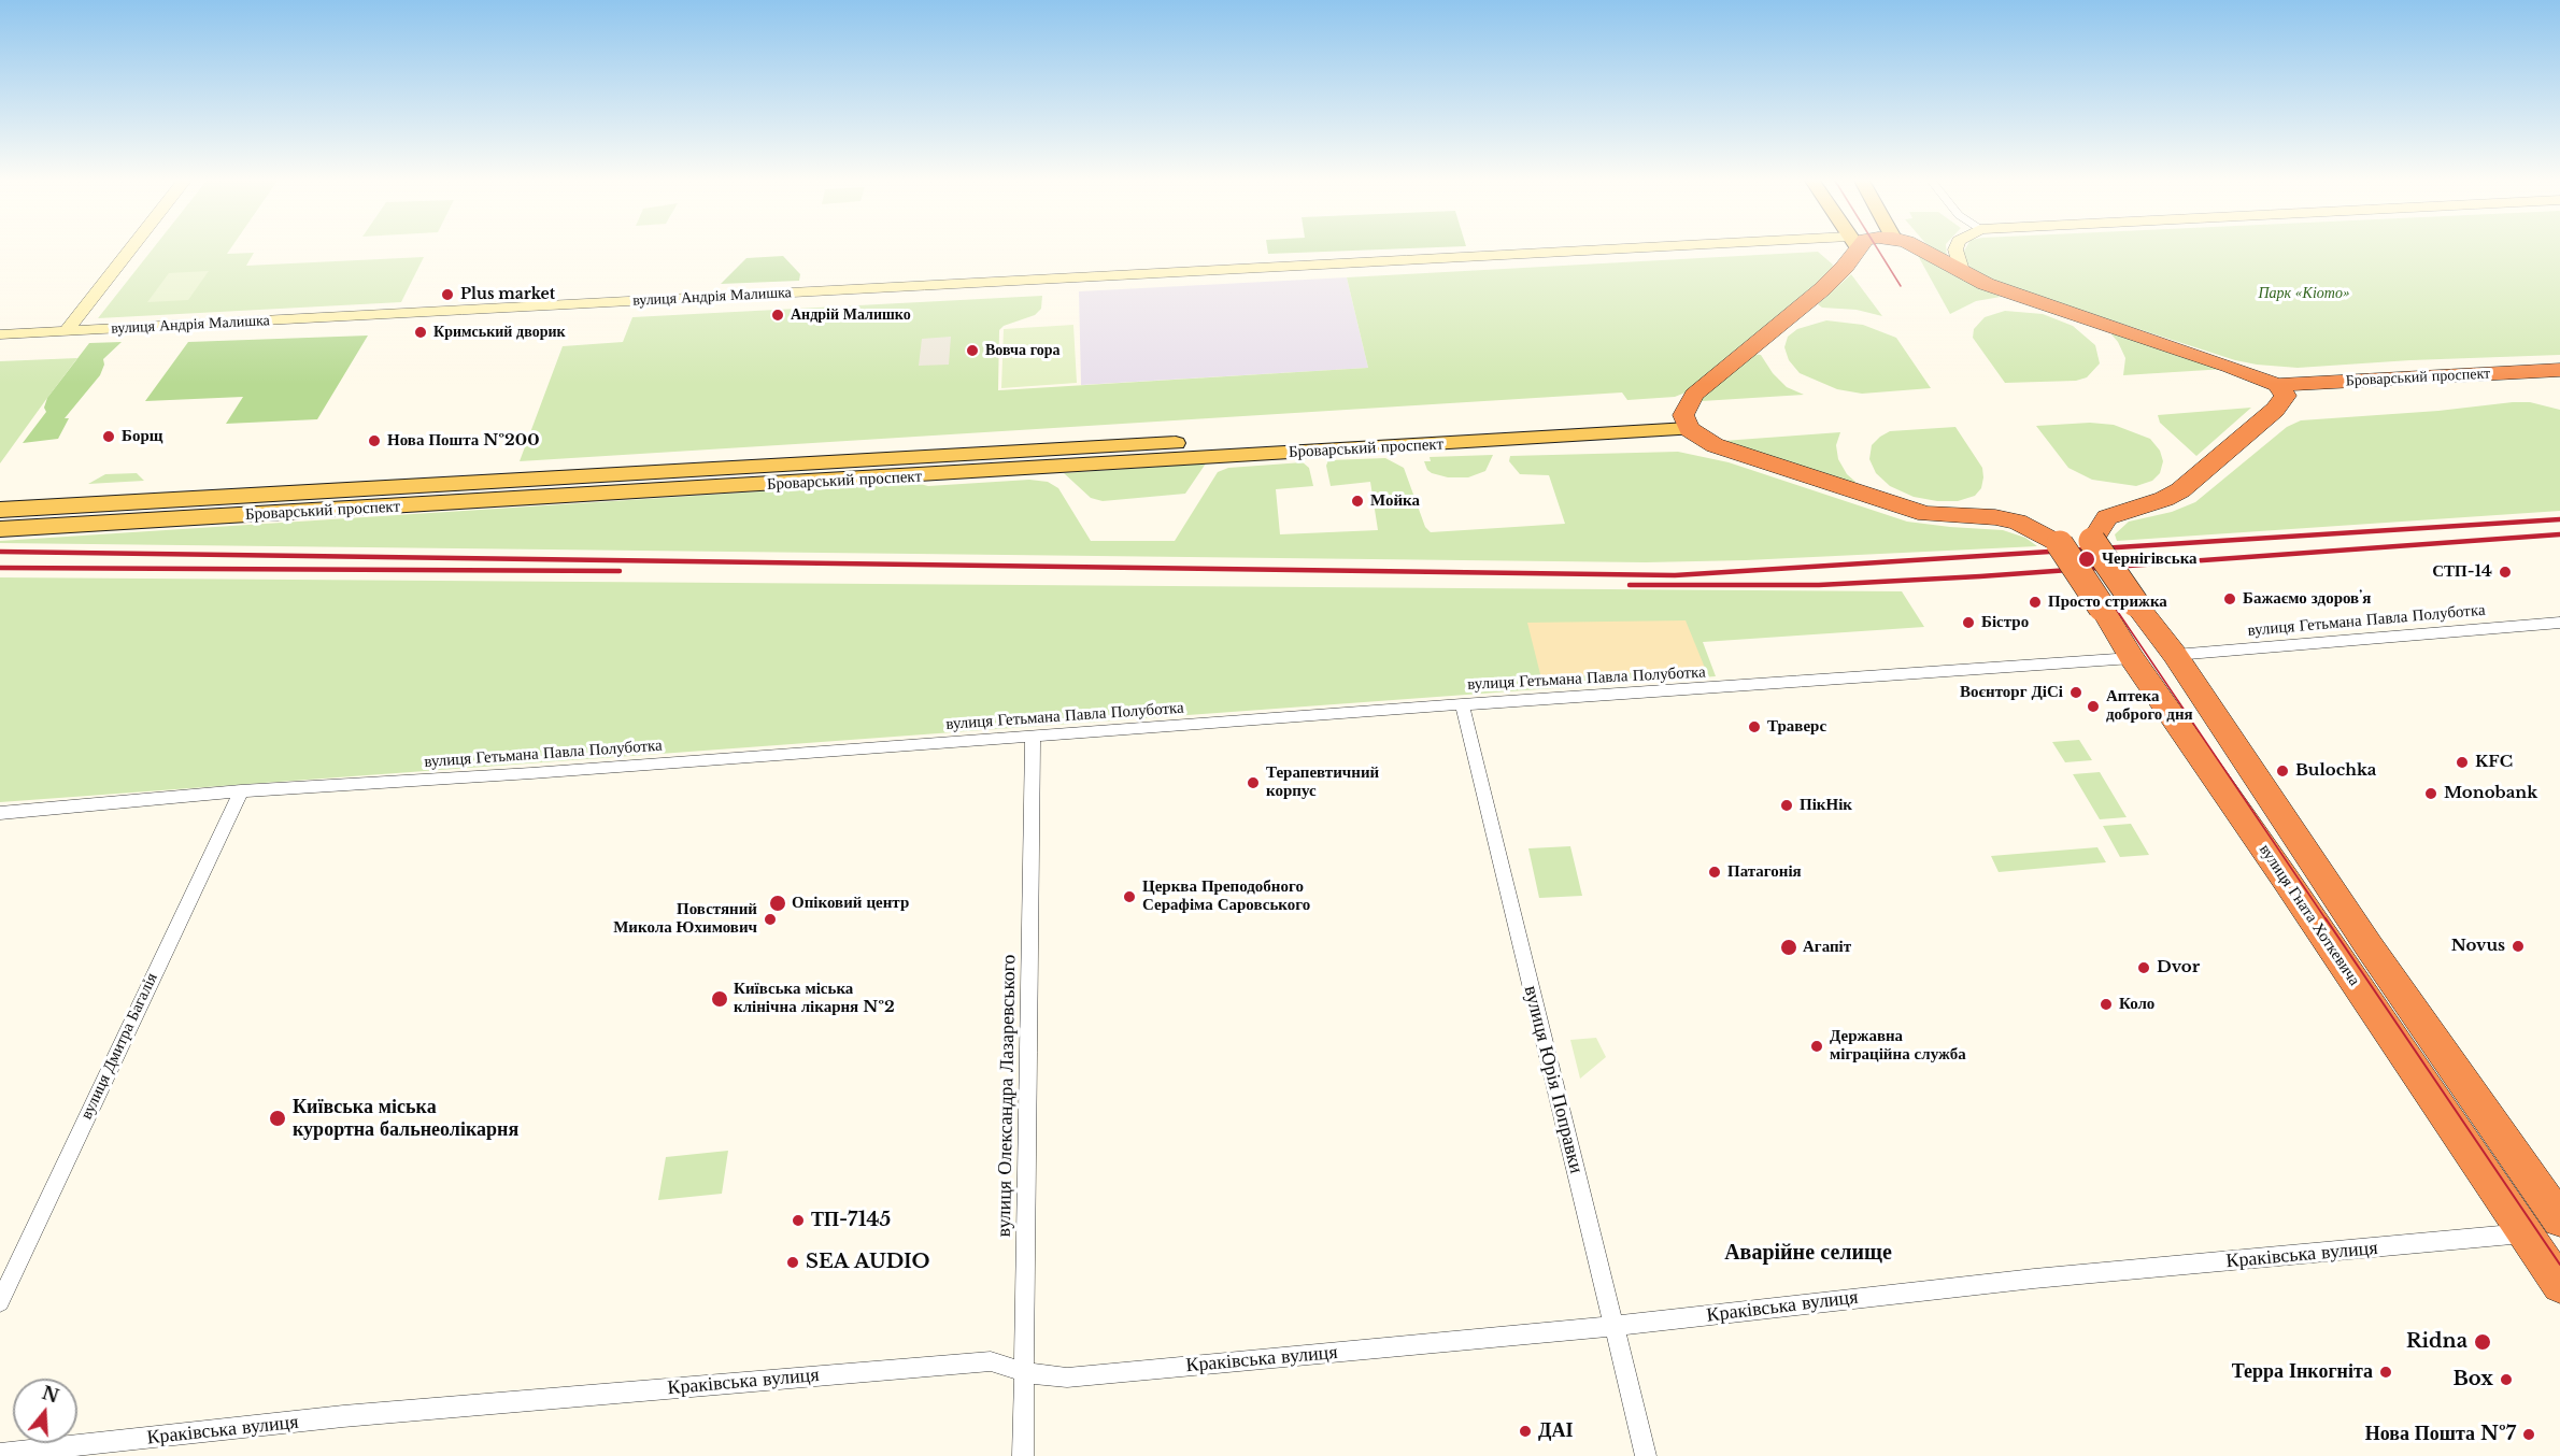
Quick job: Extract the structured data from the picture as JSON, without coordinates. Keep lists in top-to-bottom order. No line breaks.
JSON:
{"streets":{"highway":["Броварський проспект","вулиця Гната Хоткевича"],"street":["вулиця Андрія Малишка","вулиця Гетьмана Павла Полуботка","вулиця Дмитра Багалія","вулиця Юрія Поправки","вулиця Олександра Лазаревського","Краківська вулиця"]},"crossings":[["вулиця Гетьмана Павла Полуботка","вулиця Гната Хоткевича"],["вулиця Гетьмана Павла Полуботка","вулиця Дмитра Багалія"],["вулиця Гетьмана Павла Полуботка","вулиця Юрія Поправки"],["вулиця Гетьмана Павла Полуботка","вулиця Олександра Лазаревського"],["вулиця Гната Хоткевича","Краківська вулиця"],["вулиця Юрія Поправки","Краківська вулиця"],["вулиця Олександра Лазаревського","Краківська вулиця"]],"districts":["Аварійне селище"],"parks":["Парк «Кіото»"],"places":["Plus market","Андрій Малишко","Кримський дворик","Вовча гора","Борщ","Нова Пошта №200","Мойка","Чернігівська","СТП-14","Бажаємо здоровʼя","Просто стрижка","Бістро","Воєнторг ДіСі","Аптека доброго дня","Траверс","KFC","Bulochka","Терапевтичний корпус","Monobank","ПікНік","Патагонія","Церква Преподобного Серафіма Саровського","Опіковий центр","Повстяний Микола Юхимович","Novus","Агапіт","Dvor","Київська міська клінічна лікарня №2","Коло","Державна міграційна служба","Київська міська курортна бальнеолікарня","ТП-7145","SEA AUDIO","Ridna","Терра Інкогніта","Box","ДАІ","Нова Пошта №7"],"north":"top"}
